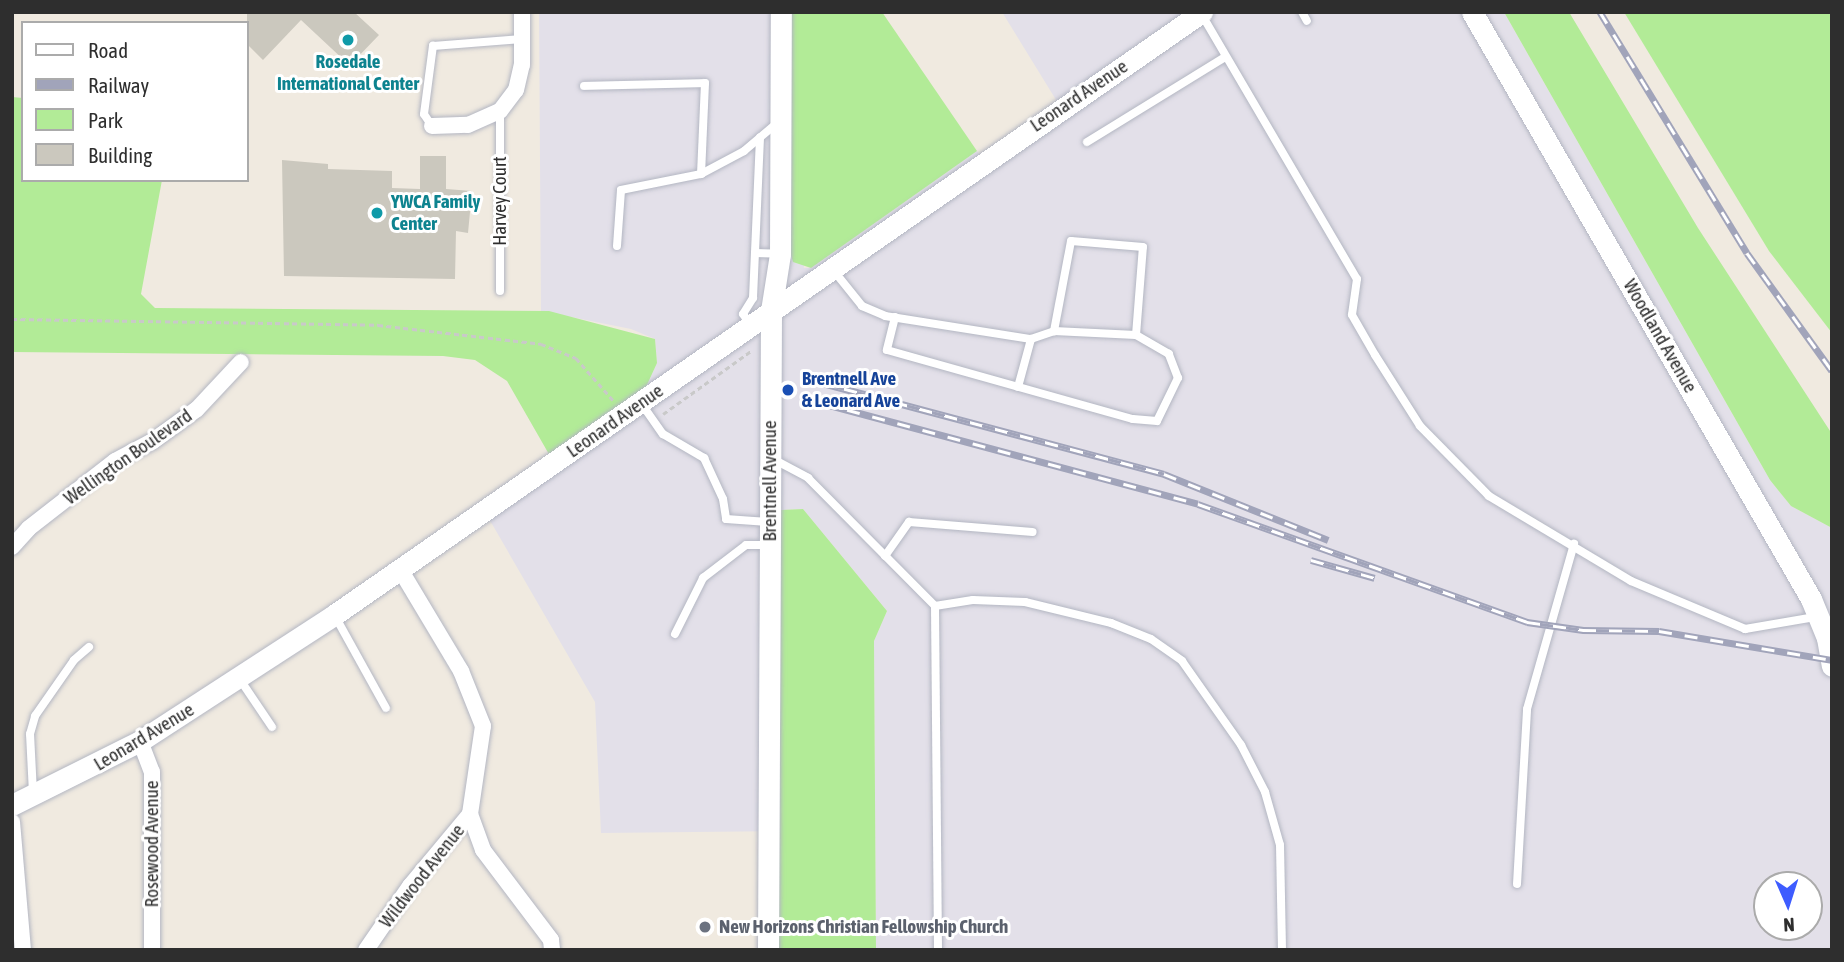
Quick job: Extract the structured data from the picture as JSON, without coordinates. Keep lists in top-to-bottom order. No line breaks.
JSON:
{"streets":{"street":["Leonard Avenue","Harvey Court","Woodland Avenue","Wellington Boulevard","Brentnell Avenue","Rosewood Avenue","Wildwood Avenue"]},"crossings":[["Leonard Avenue","Brentnell Avenue"],["Leonard Avenue","Rosewood Avenue"],["Leonard Avenue","Wildwood Avenue"]],"places":["Rosedale International Center","YWCA Family Center","Brentnell Ave & Leonard Ave","New Horizons Christian Fellowship Church"],"legend":["Road","Railway","Park","Building"],"north":"bottom"}
